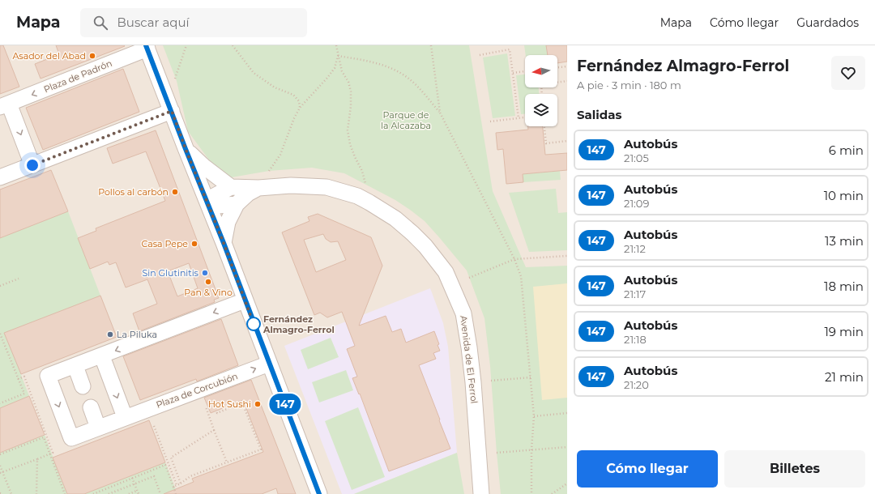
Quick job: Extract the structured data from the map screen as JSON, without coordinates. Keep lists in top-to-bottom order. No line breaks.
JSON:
{"streets":{"street":["Plaza de Padrón","Avenida de El Ferrol","Plaza de Corcubión"]},"parks":["Parque de la Alcazaba"],"places":["Asador del Abad","Pollos al carbón","Casa Pepe","Sin Glutinitis","Pan & Vino","Fernández Almagro-Ferrol","La Piluka","Hot Sushi"],"lines":["bus line 147"],"north":"left","page":{"header":"Mapa","search":"Buscar aquí","nav":["Mapa","Cómo llegar","Guardados"],"on_map":"147","heading":[["Fernández Almagro-Ferrol","A pie · 3 min · 180 m"],"Salidas"],"list":[{"mark":"147","name":"Autobús","note":"21:05","value":"6 min"},{"mark":"147","name":"Autobús","note":"21:09","value":"10 min"},{"mark":"147","name":"Autobús","note":"21:12","value":"13 min"},{"mark":"147","name":"Autobús","note":"21:17","value":"18 min"},{"mark":"147","name":"Autobús","note":"21:18","value":"19 min"},{"mark":"147","name":"Autobús","note":"21:20","value":"21 min"}],"buttons":["Cómo llegar","Billetes"]}}
